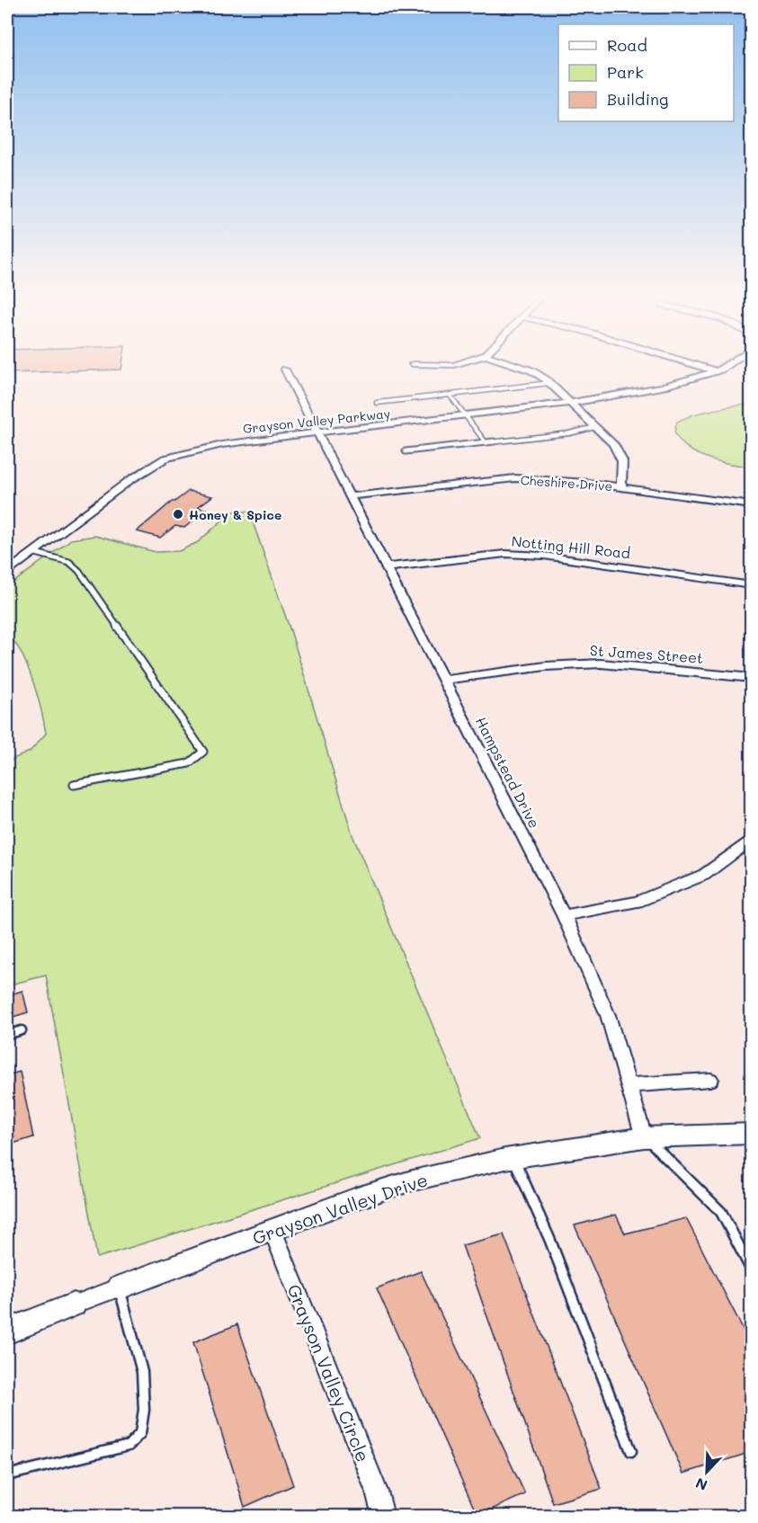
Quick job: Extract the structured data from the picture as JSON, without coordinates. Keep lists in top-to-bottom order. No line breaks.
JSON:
{"streets":{"street":["Grayson Valley Parkway","Cheshire Drive","Notting Hill Road","St James Street","Hampstead Drive","Grayson Valley Drive","Grayson Valley Circle"]},"crossings":[["Grayson Valley Parkway","Hampstead Drive"],["Cheshire Drive","Hampstead Drive"],["Notting Hill Road","Hampstead Drive"],["St James Street","Hampstead Drive"],["Hampstead Drive","Grayson Valley Drive"],["Grayson Valley Drive","Grayson Valley Circle"]],"places":["Honey & Spice"],"legend":["Road","Park","Building"],"north":"bottom left"}
